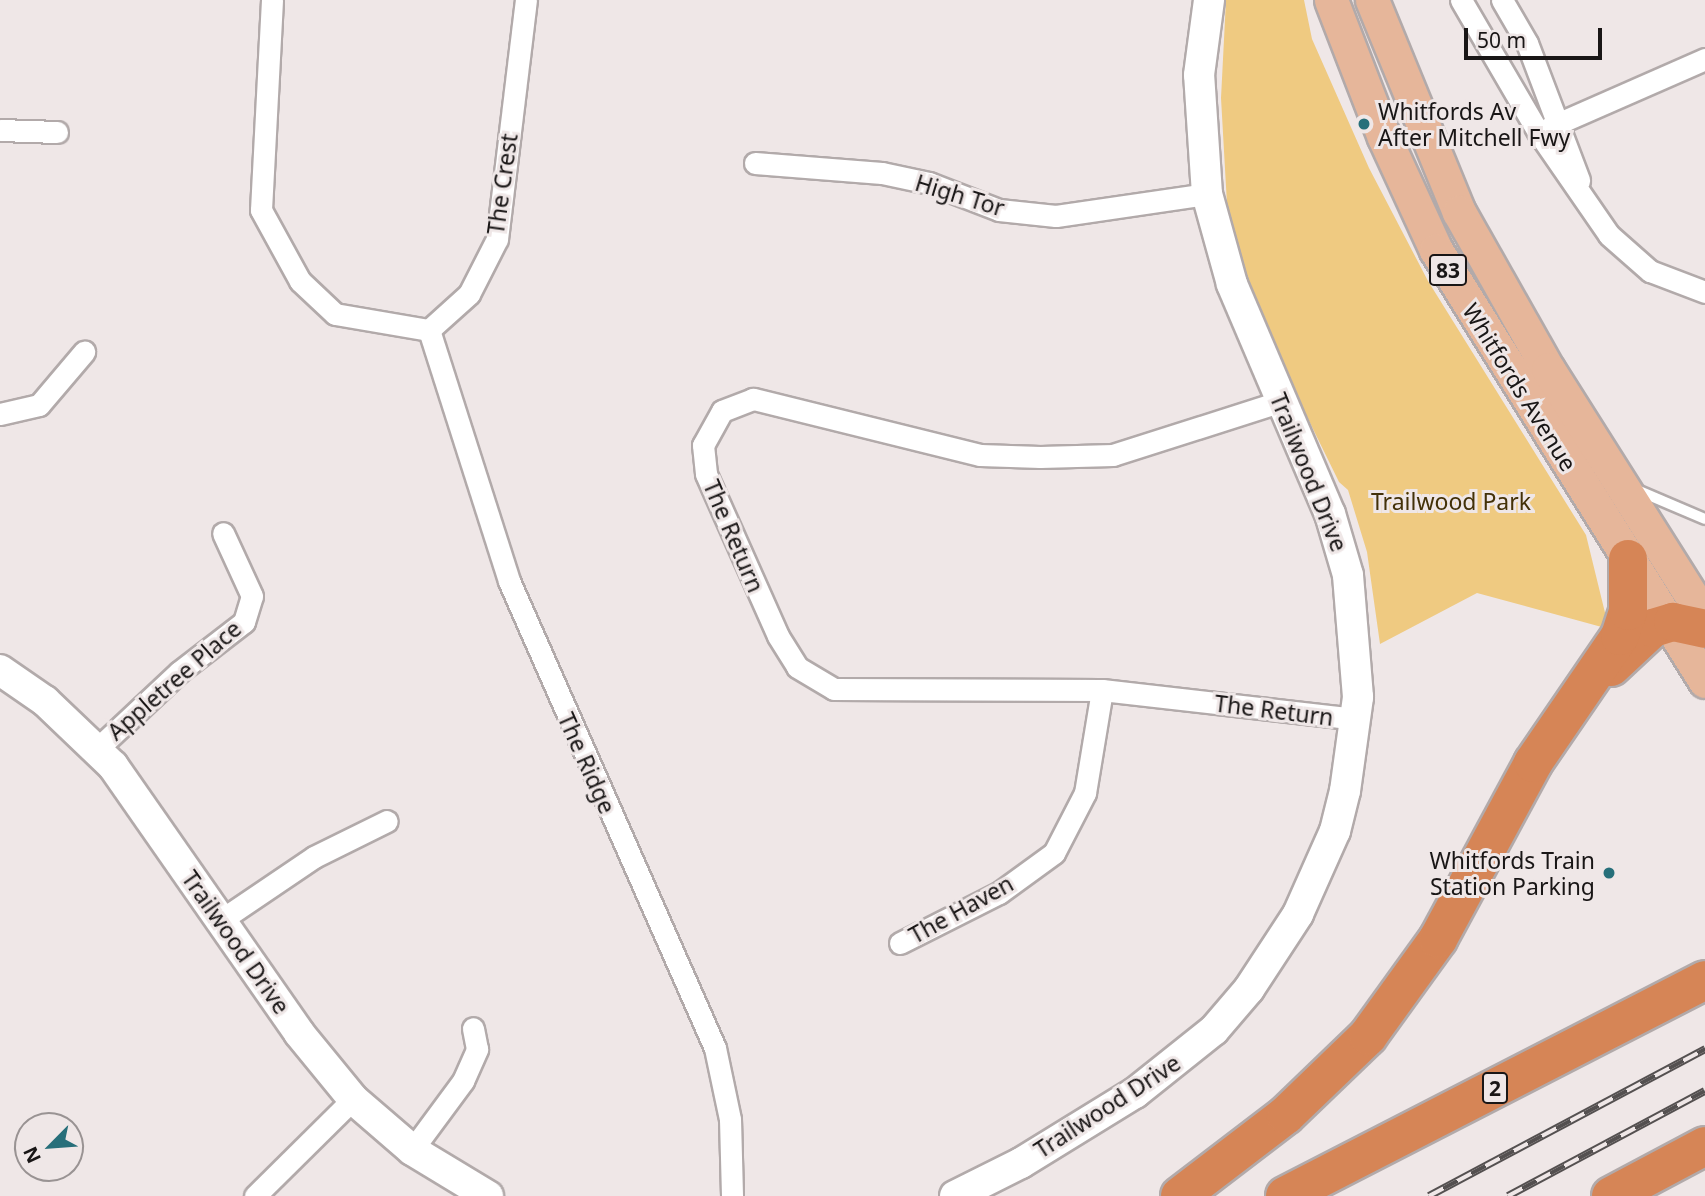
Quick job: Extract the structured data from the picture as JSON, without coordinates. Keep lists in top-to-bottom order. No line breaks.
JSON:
{"streets":{"highway":["2"],"main road":["83","Whitfords Avenue"],"street":["The Crest","High Tor","Trailwood Drive","The Return","Appletree Place","The Ridge","The Haven"]},"crossings":[["The Crest","The Ridge"],["High Tor","Trailwood Drive"],["Trailwood Drive","The Return"],["Trailwood Drive","Appletree Place"],["The Return","The Haven"]],"parks":["Trailwood Park"],"places":["Whitfords Av After Mitchell Fwy","Whitfords Train Station Parking"],"scale_bar":"50 m","north":"bottom left"}
